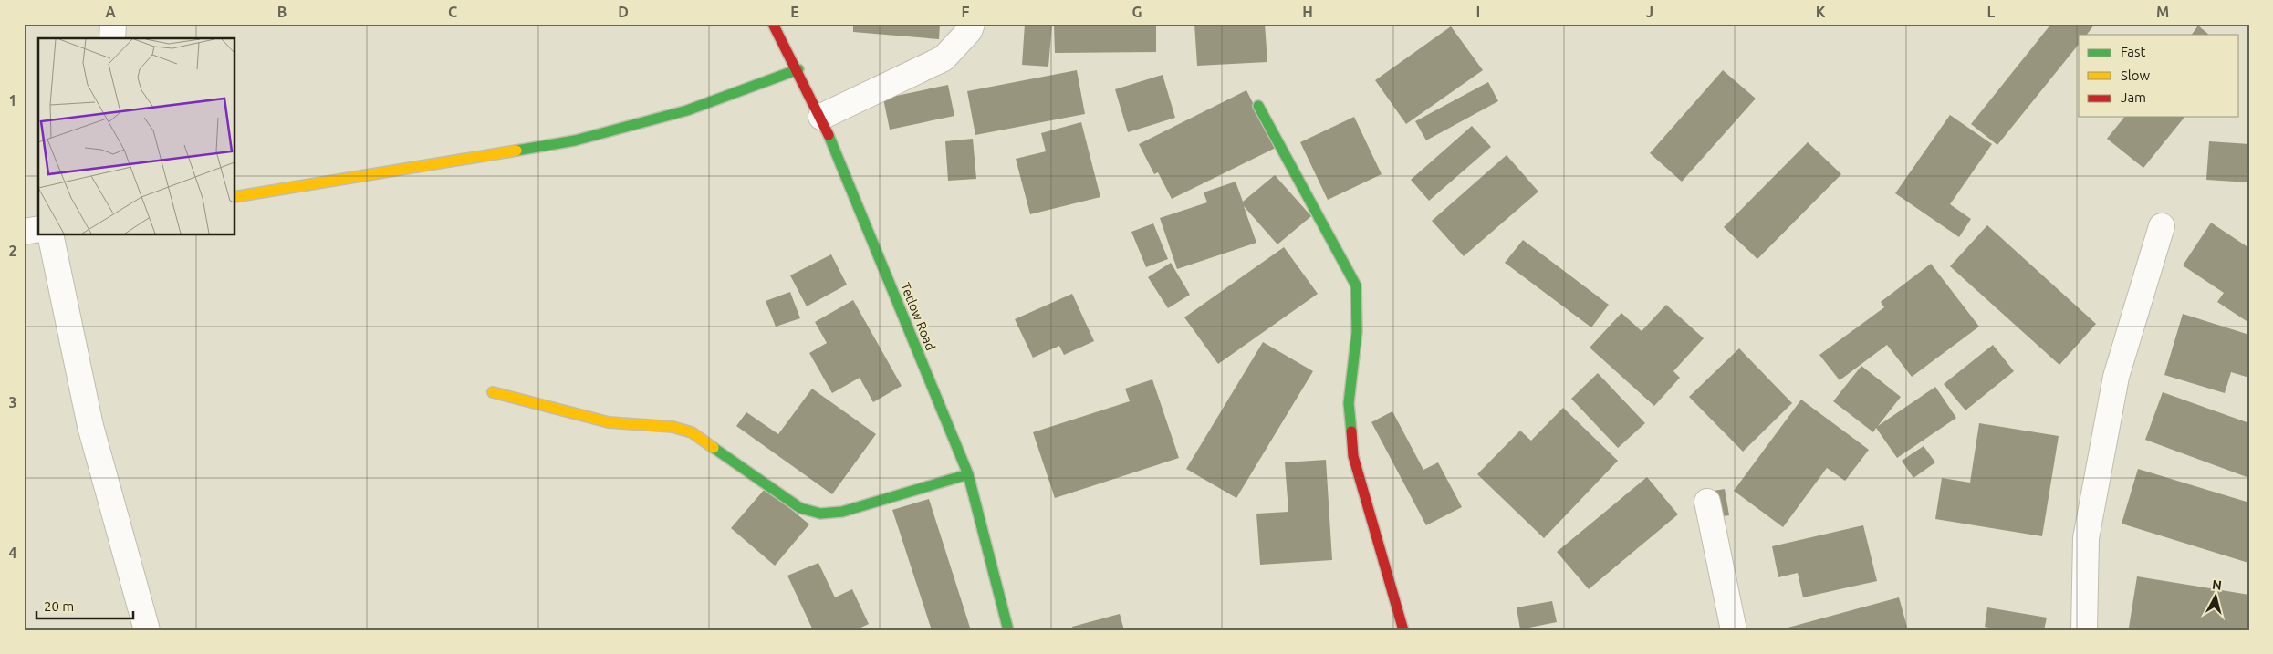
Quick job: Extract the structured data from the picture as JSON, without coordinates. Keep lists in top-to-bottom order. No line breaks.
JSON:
{"streets":{"street":["Tetlow Road"]},"legend":["Fast","Slow","Jam"],"scale_bar":"20 m","north":"top","grid":{"columns":["A","B","C","D","E","F","G","H","I","J","K","L","M"],"rows":["1","2","3","4"]}}
